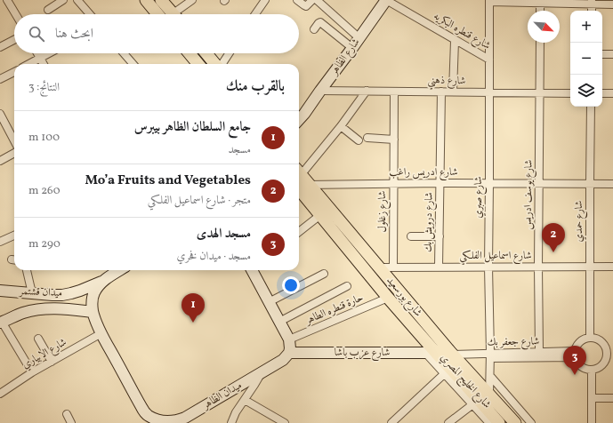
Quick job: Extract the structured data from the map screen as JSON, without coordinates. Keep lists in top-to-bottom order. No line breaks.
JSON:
{"streets":{"main road":["شارع الظاهر","ميدان قشتمر","شارع بورسعيد","شارع عزب باشا","ميدان الظاهر"],"street":["شارع قنطره البكريه","شارع ذهني","شارع ادريس راغب","شارع يوسف ادريس","شارع صبري","شارع زغلول","شارع حمدي","شارع درويش بك","شارع اسماعيل الفلكي","حارة قنطره الطاهر","شارع جعفر بك","شارع الابياري","شارع الخليج المصري"]},"crossings":[["شارع قنطره البكريه","شارع الظاهر"],["شارع قنطره البكريه","شارع صبري"],["شارع الظاهر","شارع ذهني"],["شارع ذهني","شارع يوسف ادريس"],["شارع ذهني","شارع صبري"],["شارع ذهني","شارع زغلول"],["شارع ذهني","شارع درويش بك"],["شارع ادريس راغب","شارع يوسف ادريس"],["شارع ادريس راغب","شارع صبري"],["شارع ادريس راغب","شارع زغلول"],["شارع ادريس راغب","شارع حمدي"],["شارع ادريس راغب","شارع درويش بك"],["شارع ادريس راغب","شارع بورسعيد"],["شارع يوسف ادريس","شارع اسماعيل الفلكي"],["شارع يوسف ادريس","شارع جعفر بك"],["شارع صبري","شارع اسماعيل الفلكي"],["شارع صبري","شارع بورسعيد"],["شارع صبري","شارع جعفر بك"],["شارع صبري","شارع الخليج المصري"],["شارع زغلول","شارع اسماعيل الفلكي"],["شارع حمدي","شارع اسماعيل الفلكي"],["شارع حمدي","شارع جعفر بك"],["شارع درويش بك","شارع اسماعيل الفلكي"],["شارع اسماعيل الفلكي","شارع بورسعيد"],["ميدان قشتمر","ميدان الظاهر"],["شارع بورسعيد","حارة قنطره الطاهر"],["شارع بورسعيد","شارع جعفر بك"],["شارع بورسعيد","شارع عزب باشا"],["شارع بورسعيد","شارع الخليج المصري"],["شارع عزب باشا","شارع الخليج المصري"],["شارع عزب باشا","ميدان الظاهر"],["شارع الابياري","ميدان الظاهر"]],"north":"bottom right","page":{"map_buttons":["+","−"],"search":"ابحث هنا","heading":["بالقرب منك","النتائج: 3"],"list":[{"mark":"1","name":"جامع السلطان الظاهر بيبرس","note":"مسجد","value":"100 m"},{"mark":"2","name":"Mo’a Fruits and Vegetables","note":"متجر · شارع اسماعيل الفلكي","value":"260 m"},{"mark":"3","name":"مسجد الهدى","note":"مسجد · ميدان فخري","value":"290 m"}],"pins":["2","1","3"]}}
